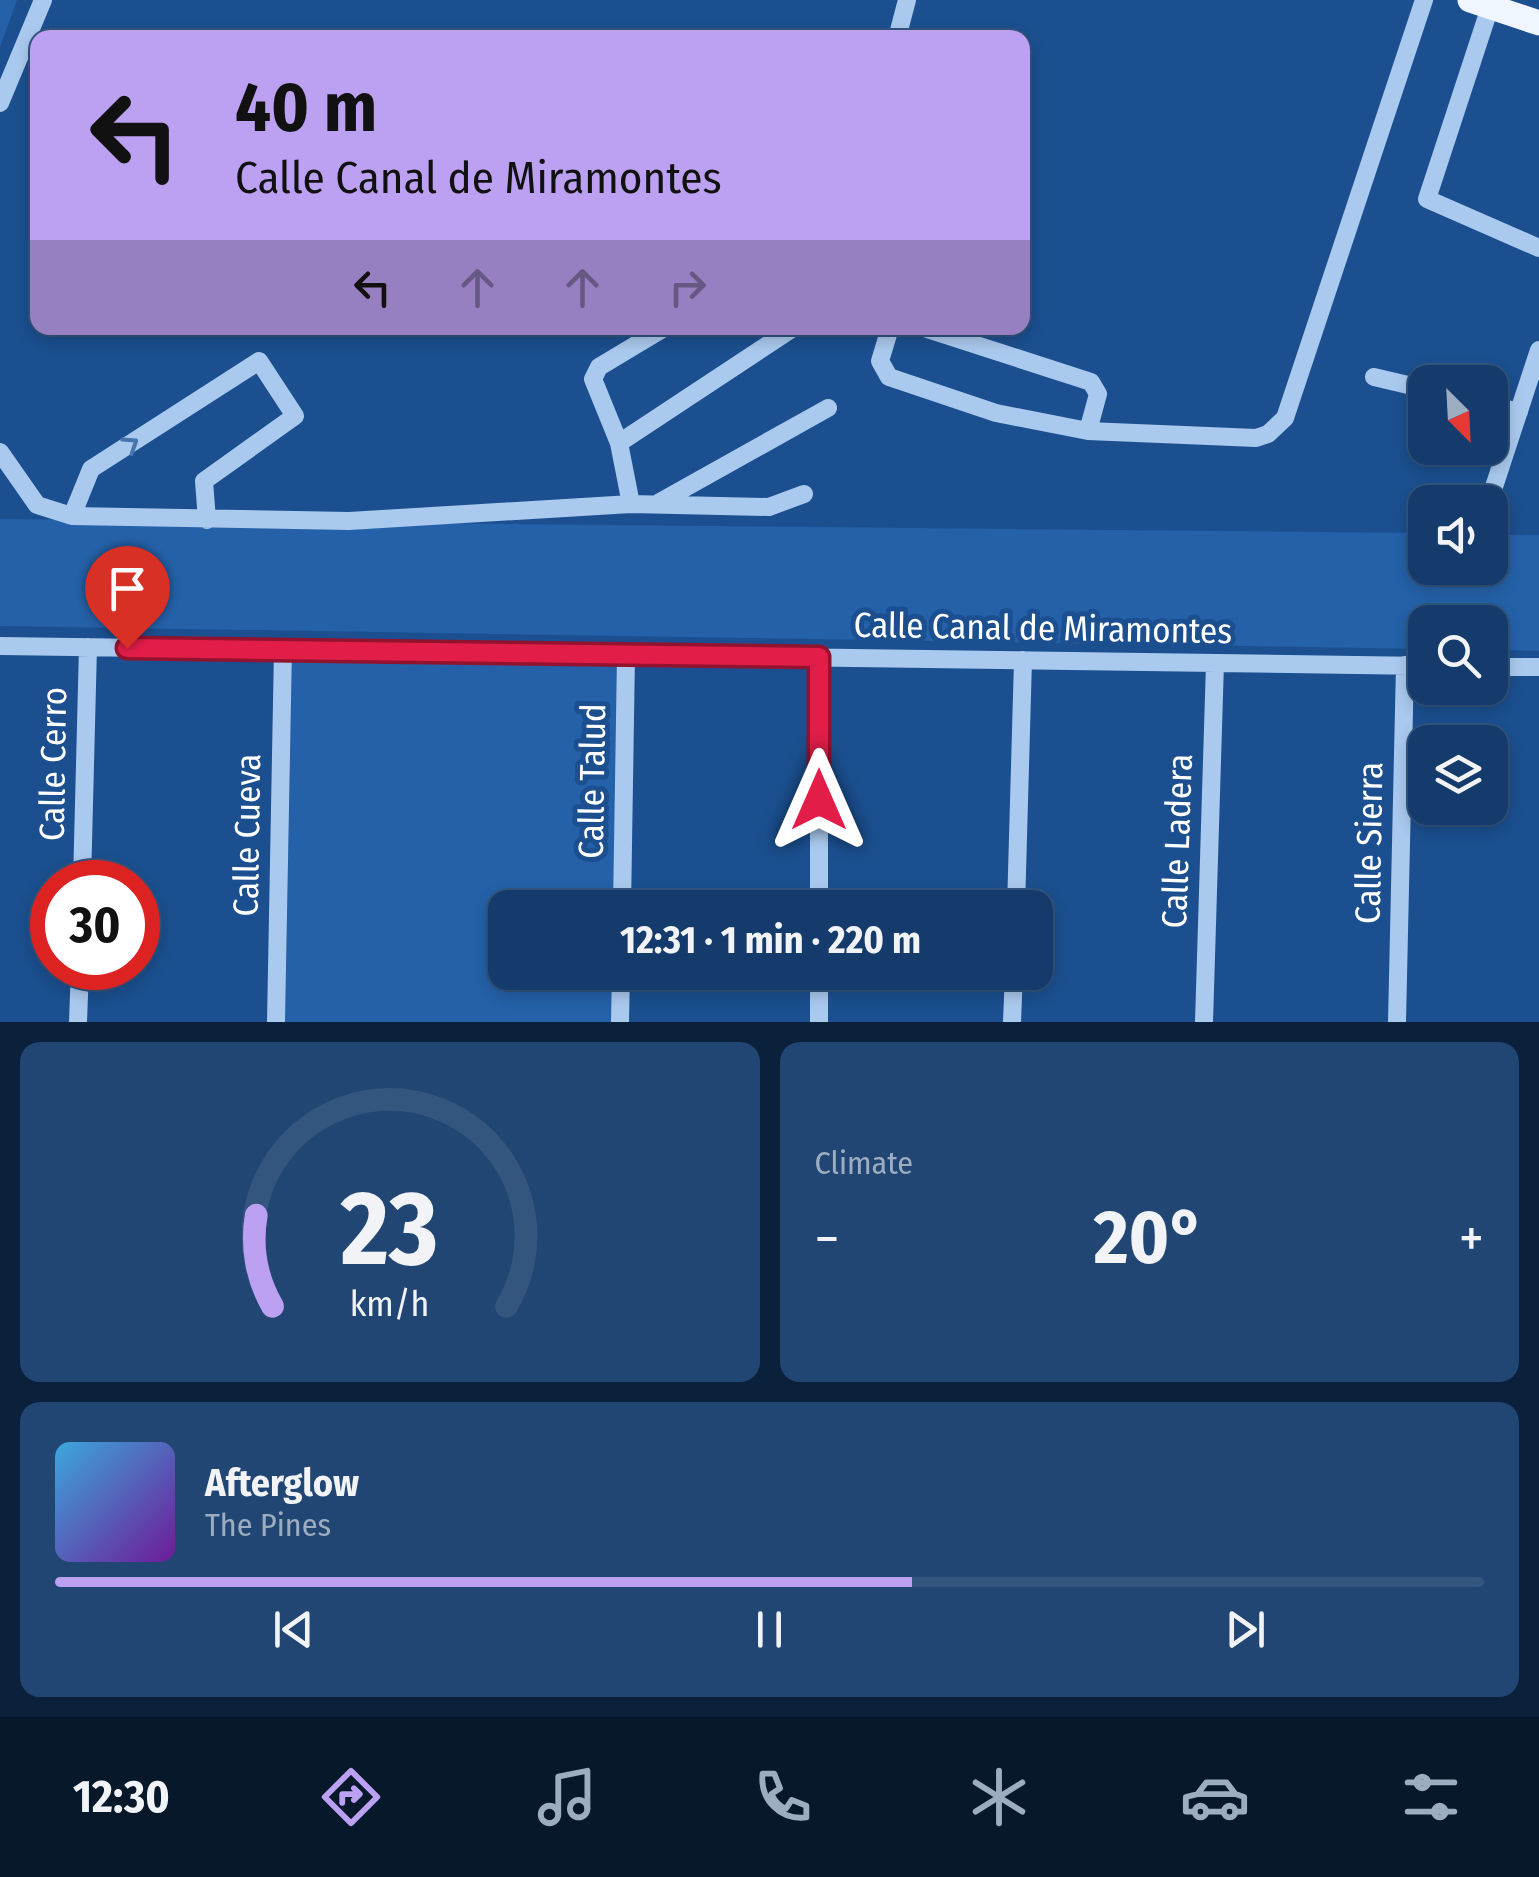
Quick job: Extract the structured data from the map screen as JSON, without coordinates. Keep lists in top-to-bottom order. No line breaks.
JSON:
{"streets":{"street":["Calle Canal de Miramontes","Calle Cerro","Calle Talud","Calle Cueva","Calle Ladera","Calle Sierra"]},"crossings":[["Calle Canal de Miramontes","Calle Cerro"],["Calle Canal de Miramontes","Calle Talud"],["Calle Canal de Miramontes","Calle Cueva"],["Calle Canal de Miramontes","Calle Ladera"],["Calle Canal de Miramontes","Calle Sierra"]],"north":"bottom right","page":{"turn":["40 m","Calle Canal de Miramontes"],"limit":"30","trip":"12:31 · 1 min · 220 m","tile":"Climate","heat":["−","20°","+"],"song":["Afterglow","The Pines"],"tabs":"12:30","gauge":["23","km/h"]}}
